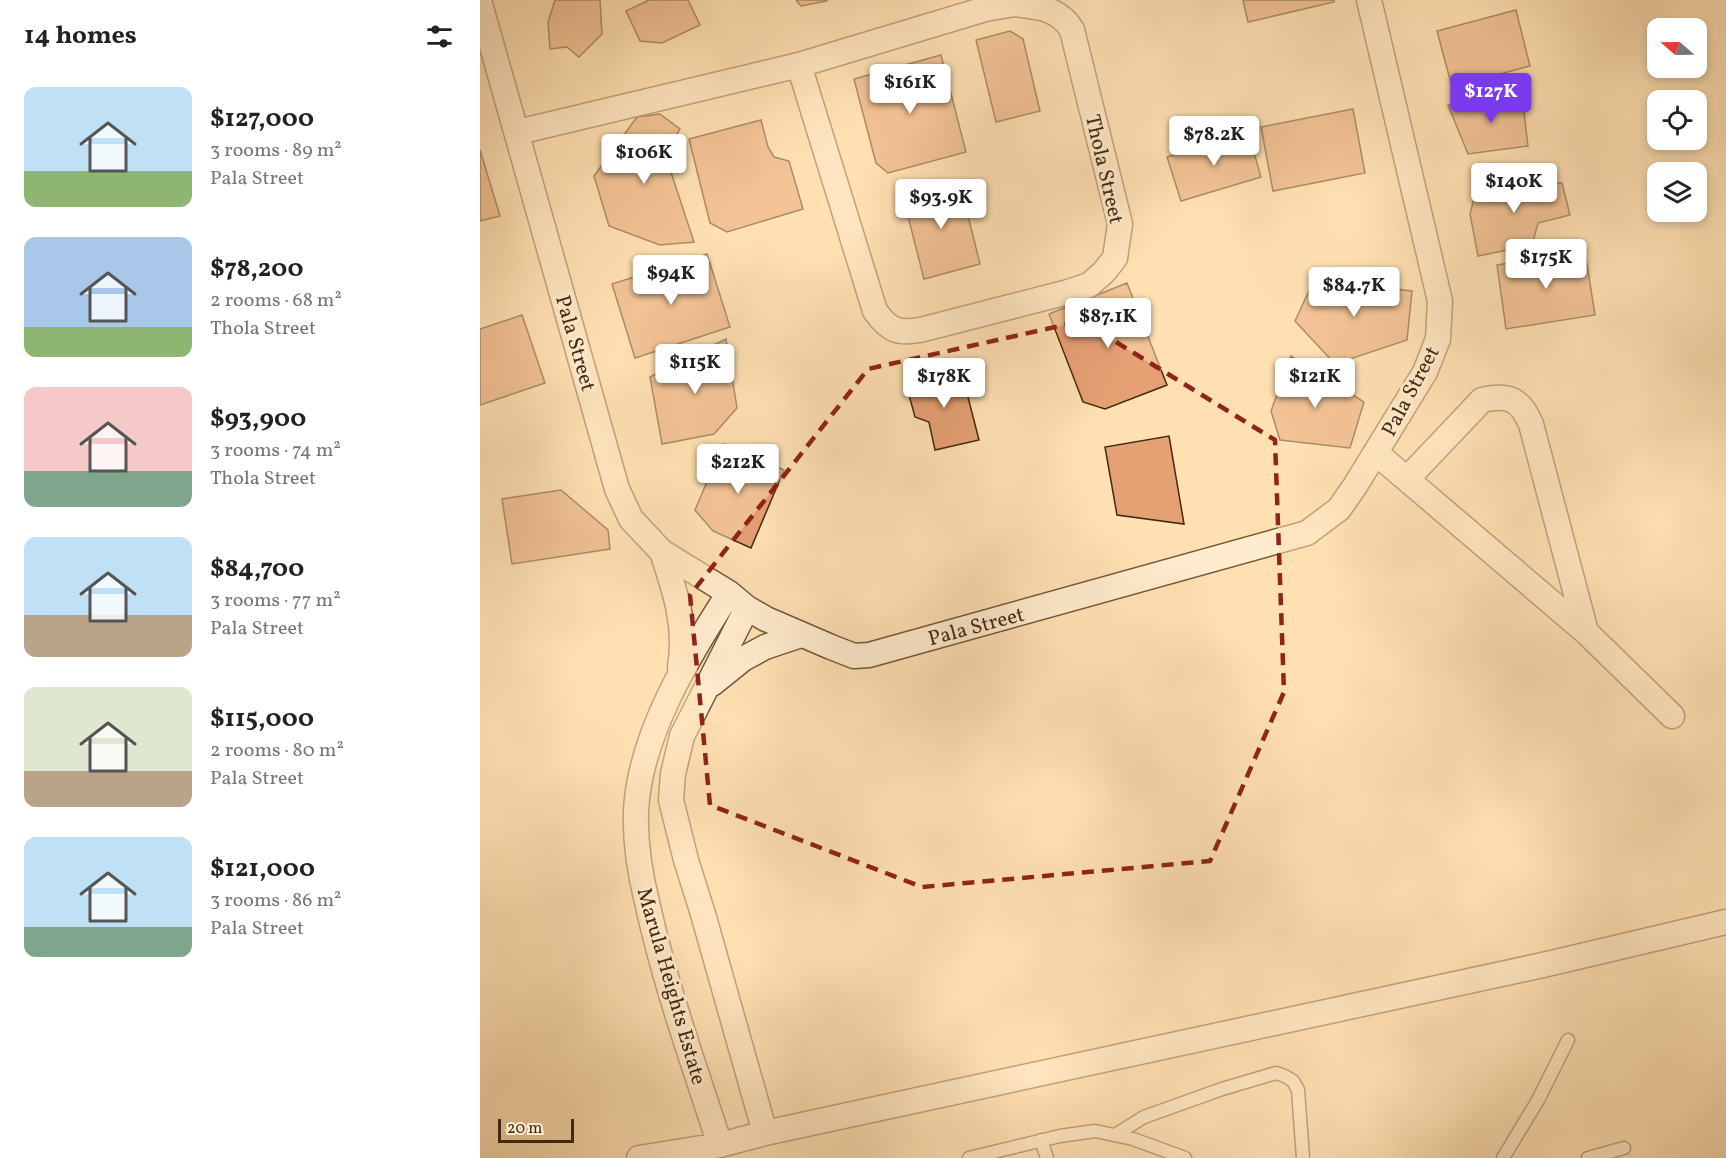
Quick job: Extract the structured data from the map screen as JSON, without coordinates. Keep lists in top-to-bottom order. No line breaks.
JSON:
{"streets":{"street":["Thola Street","Pala Street","Marula Heights Estate"]},"crossings":[["Thola Street","Pala Street"],["Pala Street","Marula Heights Estate"]],"scale_bar":"20 m","north":"left","page":{"heading":"14 homes","price":["$161K","$127K","$78.2K","$106K","$140K","$93.9K","$175K","$94K","$84.7K","$87.1K","$115K","$178K","$121K","$212K"],"list":[{"name":"$127,000","note":"3 rooms · 89 m² · Pala Street"},{"name":"$78,200","note":"2 rooms · 68 m² · Thola Street"},{"name":"$93,900","note":"3 rooms · 74 m² · Thola Street"},{"name":"$84,700","note":"3 rooms · 77 m² · Pala Street"},{"name":"$115,000","note":"2 rooms · 80 m² · Pala Street"},{"name":"$121,000","note":"3 rooms · 86 m² · Pala Street"}],"scale":"20 m"}}
